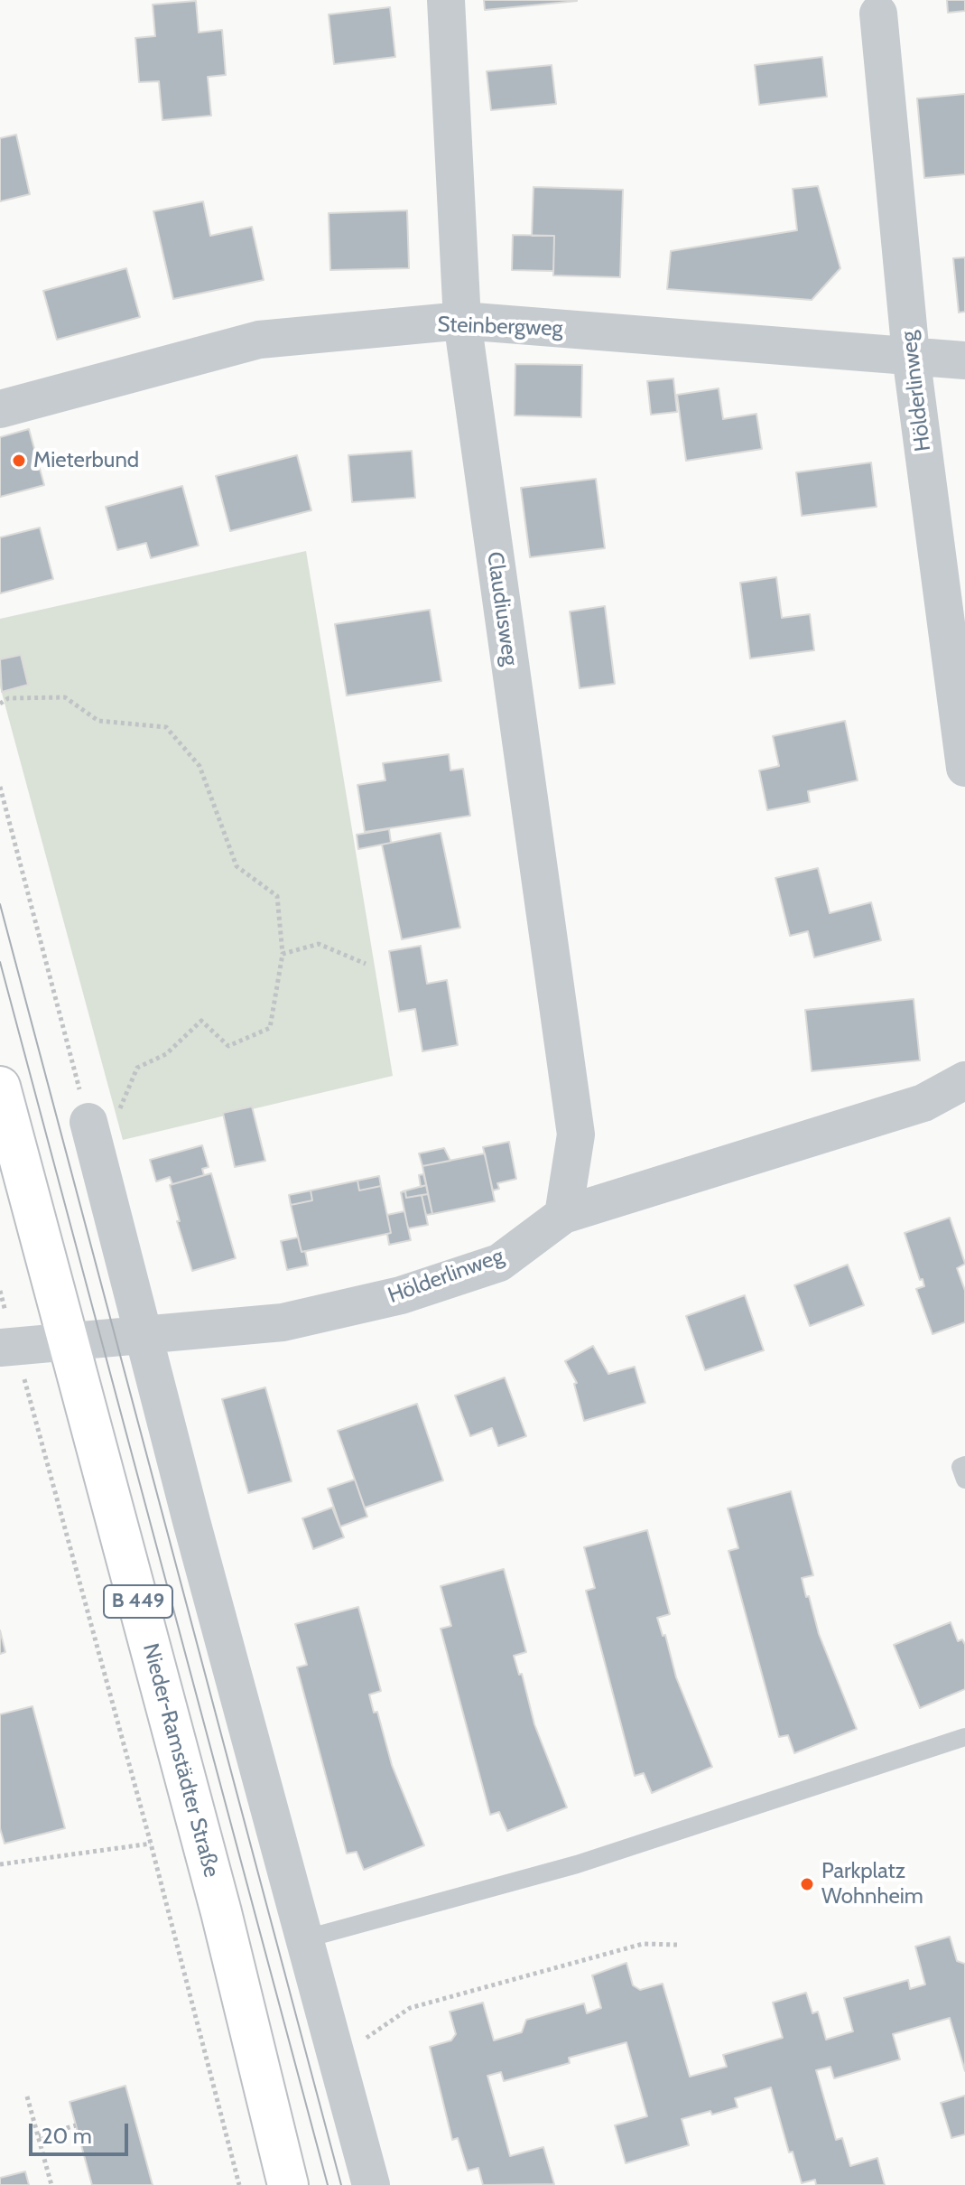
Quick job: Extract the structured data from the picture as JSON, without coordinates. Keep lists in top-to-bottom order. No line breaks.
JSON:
{"streets":{"main road":["B 449","Nieder-Ramstädter Straße"],"street":["Steinbergweg","Hölderlinweg","Claudiusweg"]},"crossings":[["Steinbergweg","Hölderlinweg"],["Steinbergweg","Claudiusweg"],["Hölderlinweg","Claudiusweg"],["Hölderlinweg","Nieder-Ramstädter Straße"]],"places":["Mieterbund","Parkplatz Wohnheim"],"scale_bar":"20 m"}
